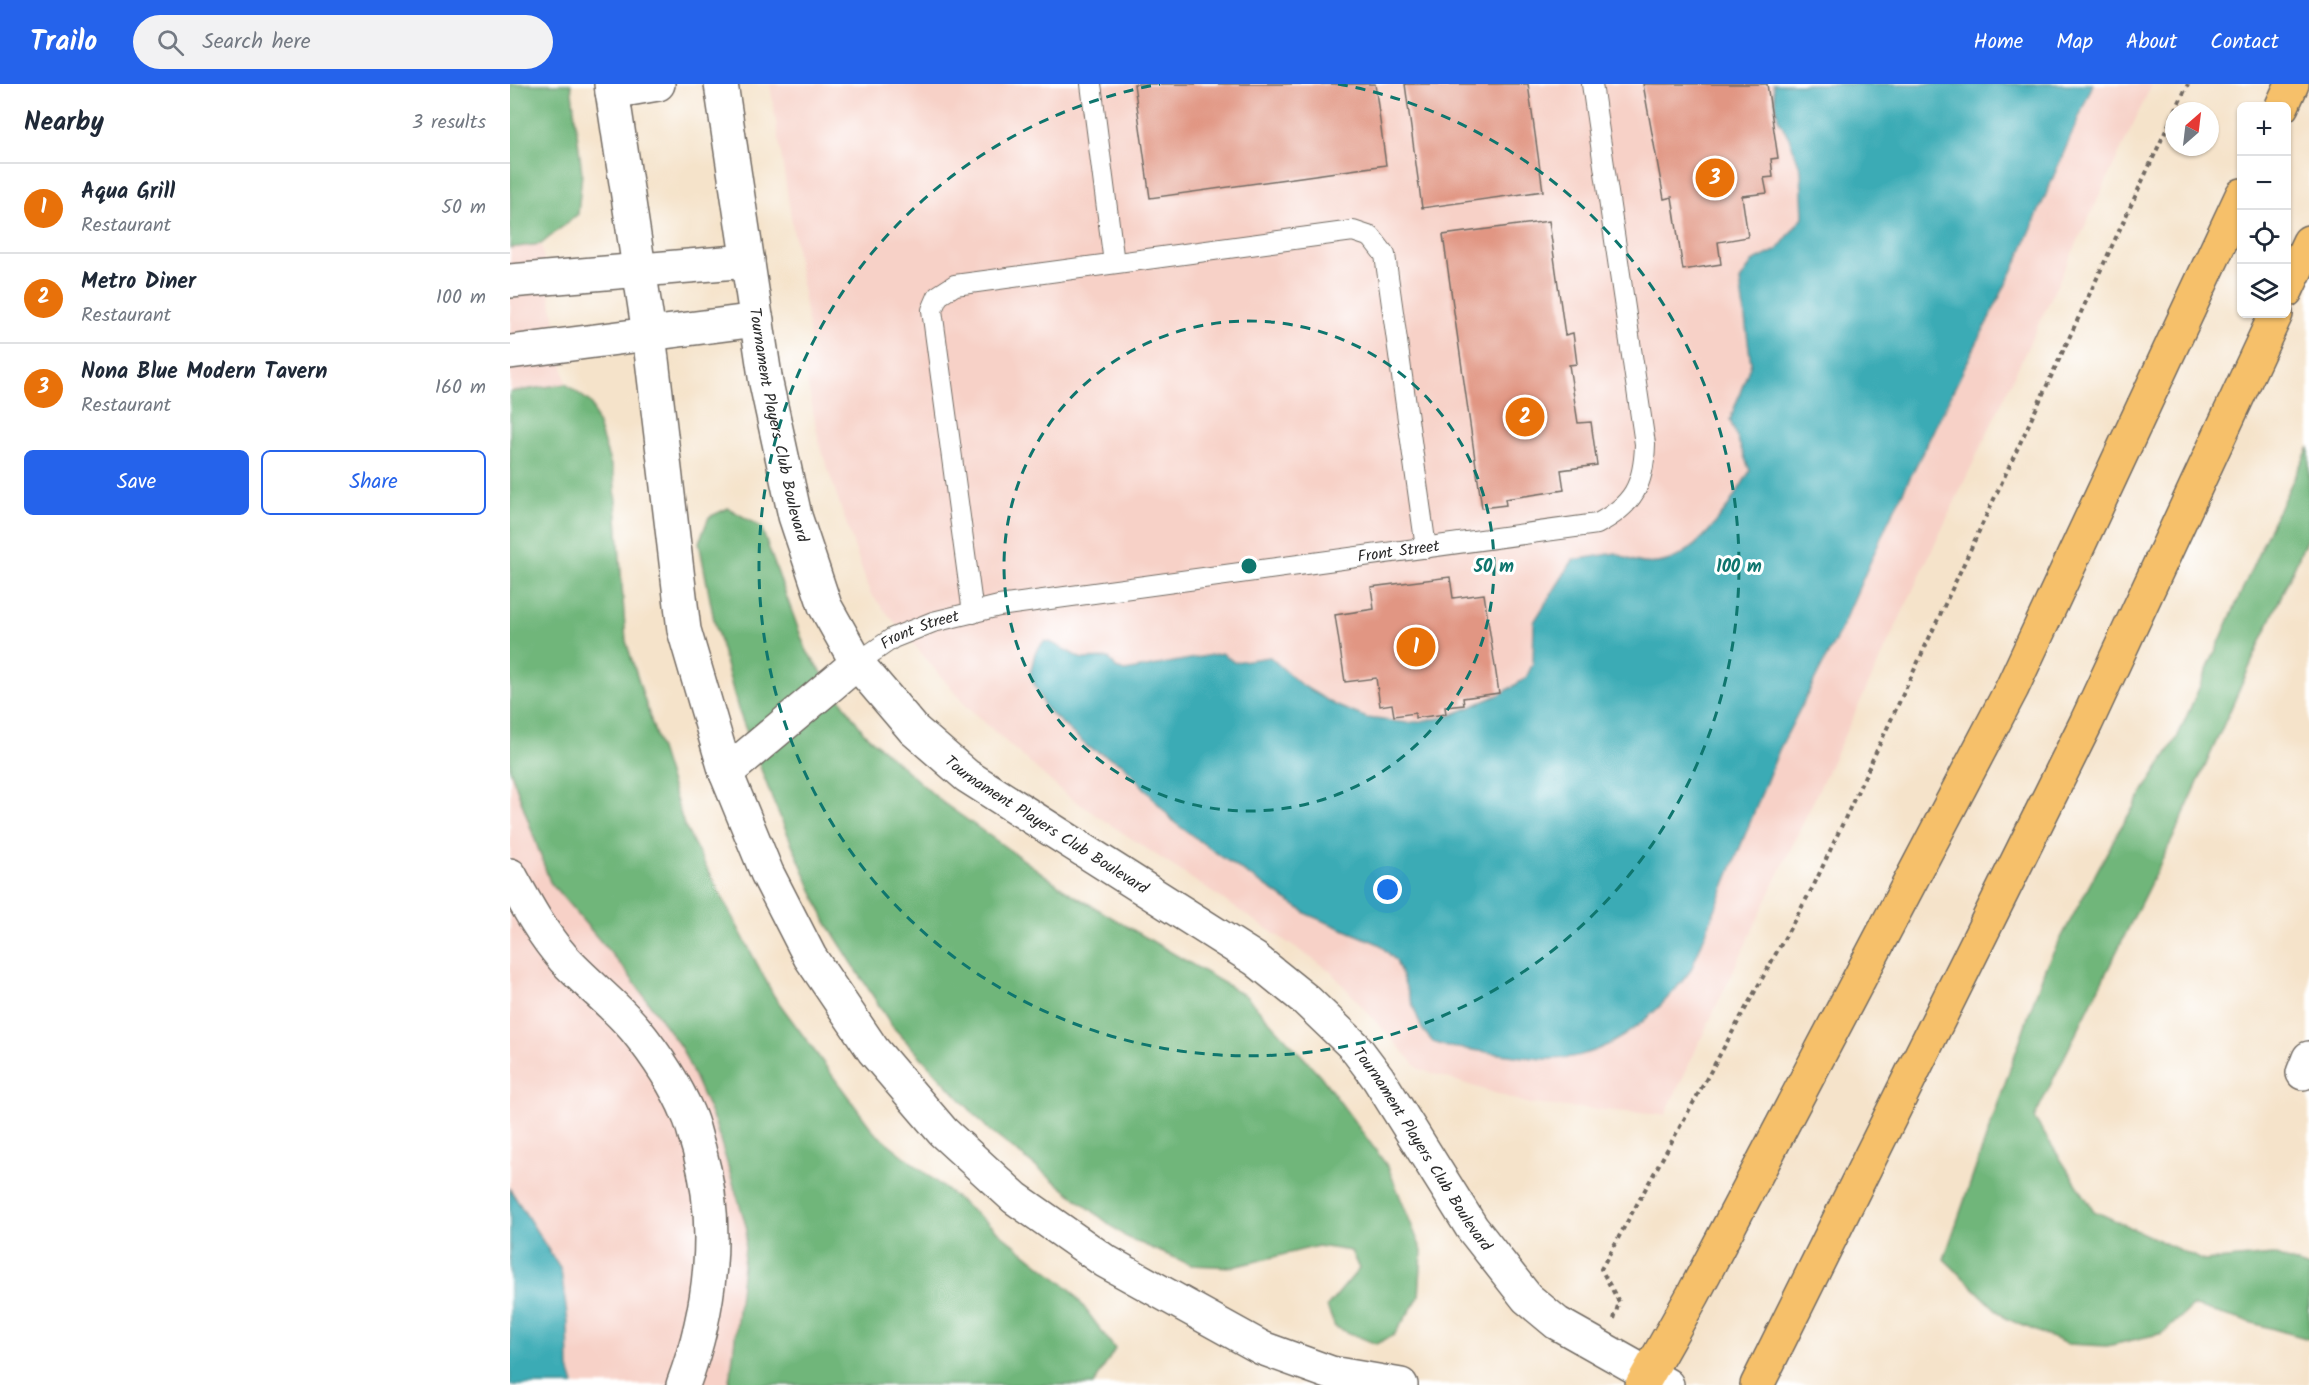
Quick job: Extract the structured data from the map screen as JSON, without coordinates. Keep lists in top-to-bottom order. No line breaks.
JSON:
{"streets":{"street":["Tournament Players Club Boulevard"],"lane":["Front Street"]},"crossings":[["Tournament Players Club Boulevard","Front Street"]],"north":"top right","page":{"header":"Trailo","search":"Search here","nav":["Home","Map","About","Contact"],"heading":["Nearby","3 results"],"map_buttons":["+","−"],"pins":["3","2","1"],"list":[{"mark":"1","name":"Aqua Grill","note":"Restaurant","value":"50 m"},{"mark":"2","name":"Metro Diner","note":"Restaurant","value":"100 m"},{"mark":"3","name":"Nona Blue Modern Tavern","note":"Restaurant","value":"160 m"}],"buttons":["Save","Share"]},"rings":["50 m","100 m"]}
